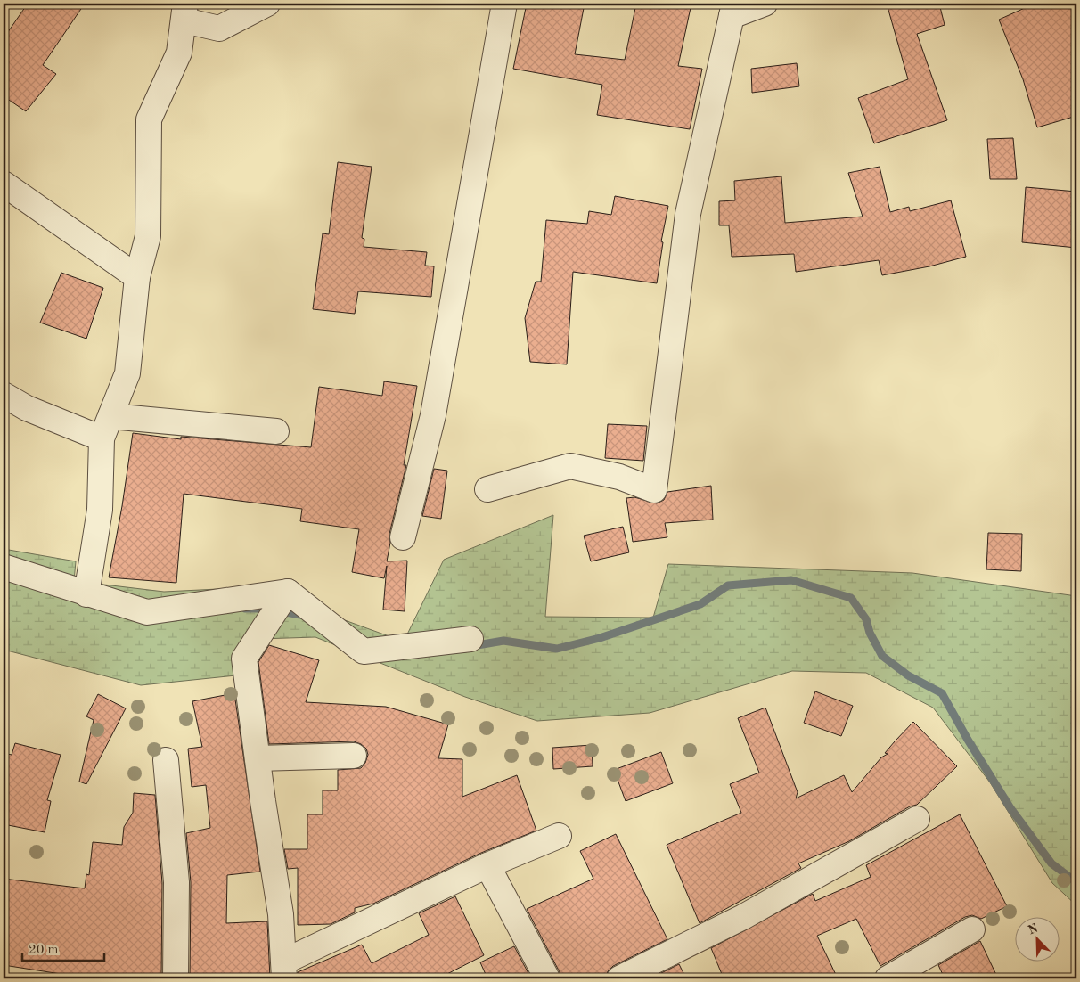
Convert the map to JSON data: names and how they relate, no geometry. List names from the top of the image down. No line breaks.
{"scale_bar":"20 m","north":"top left"}
